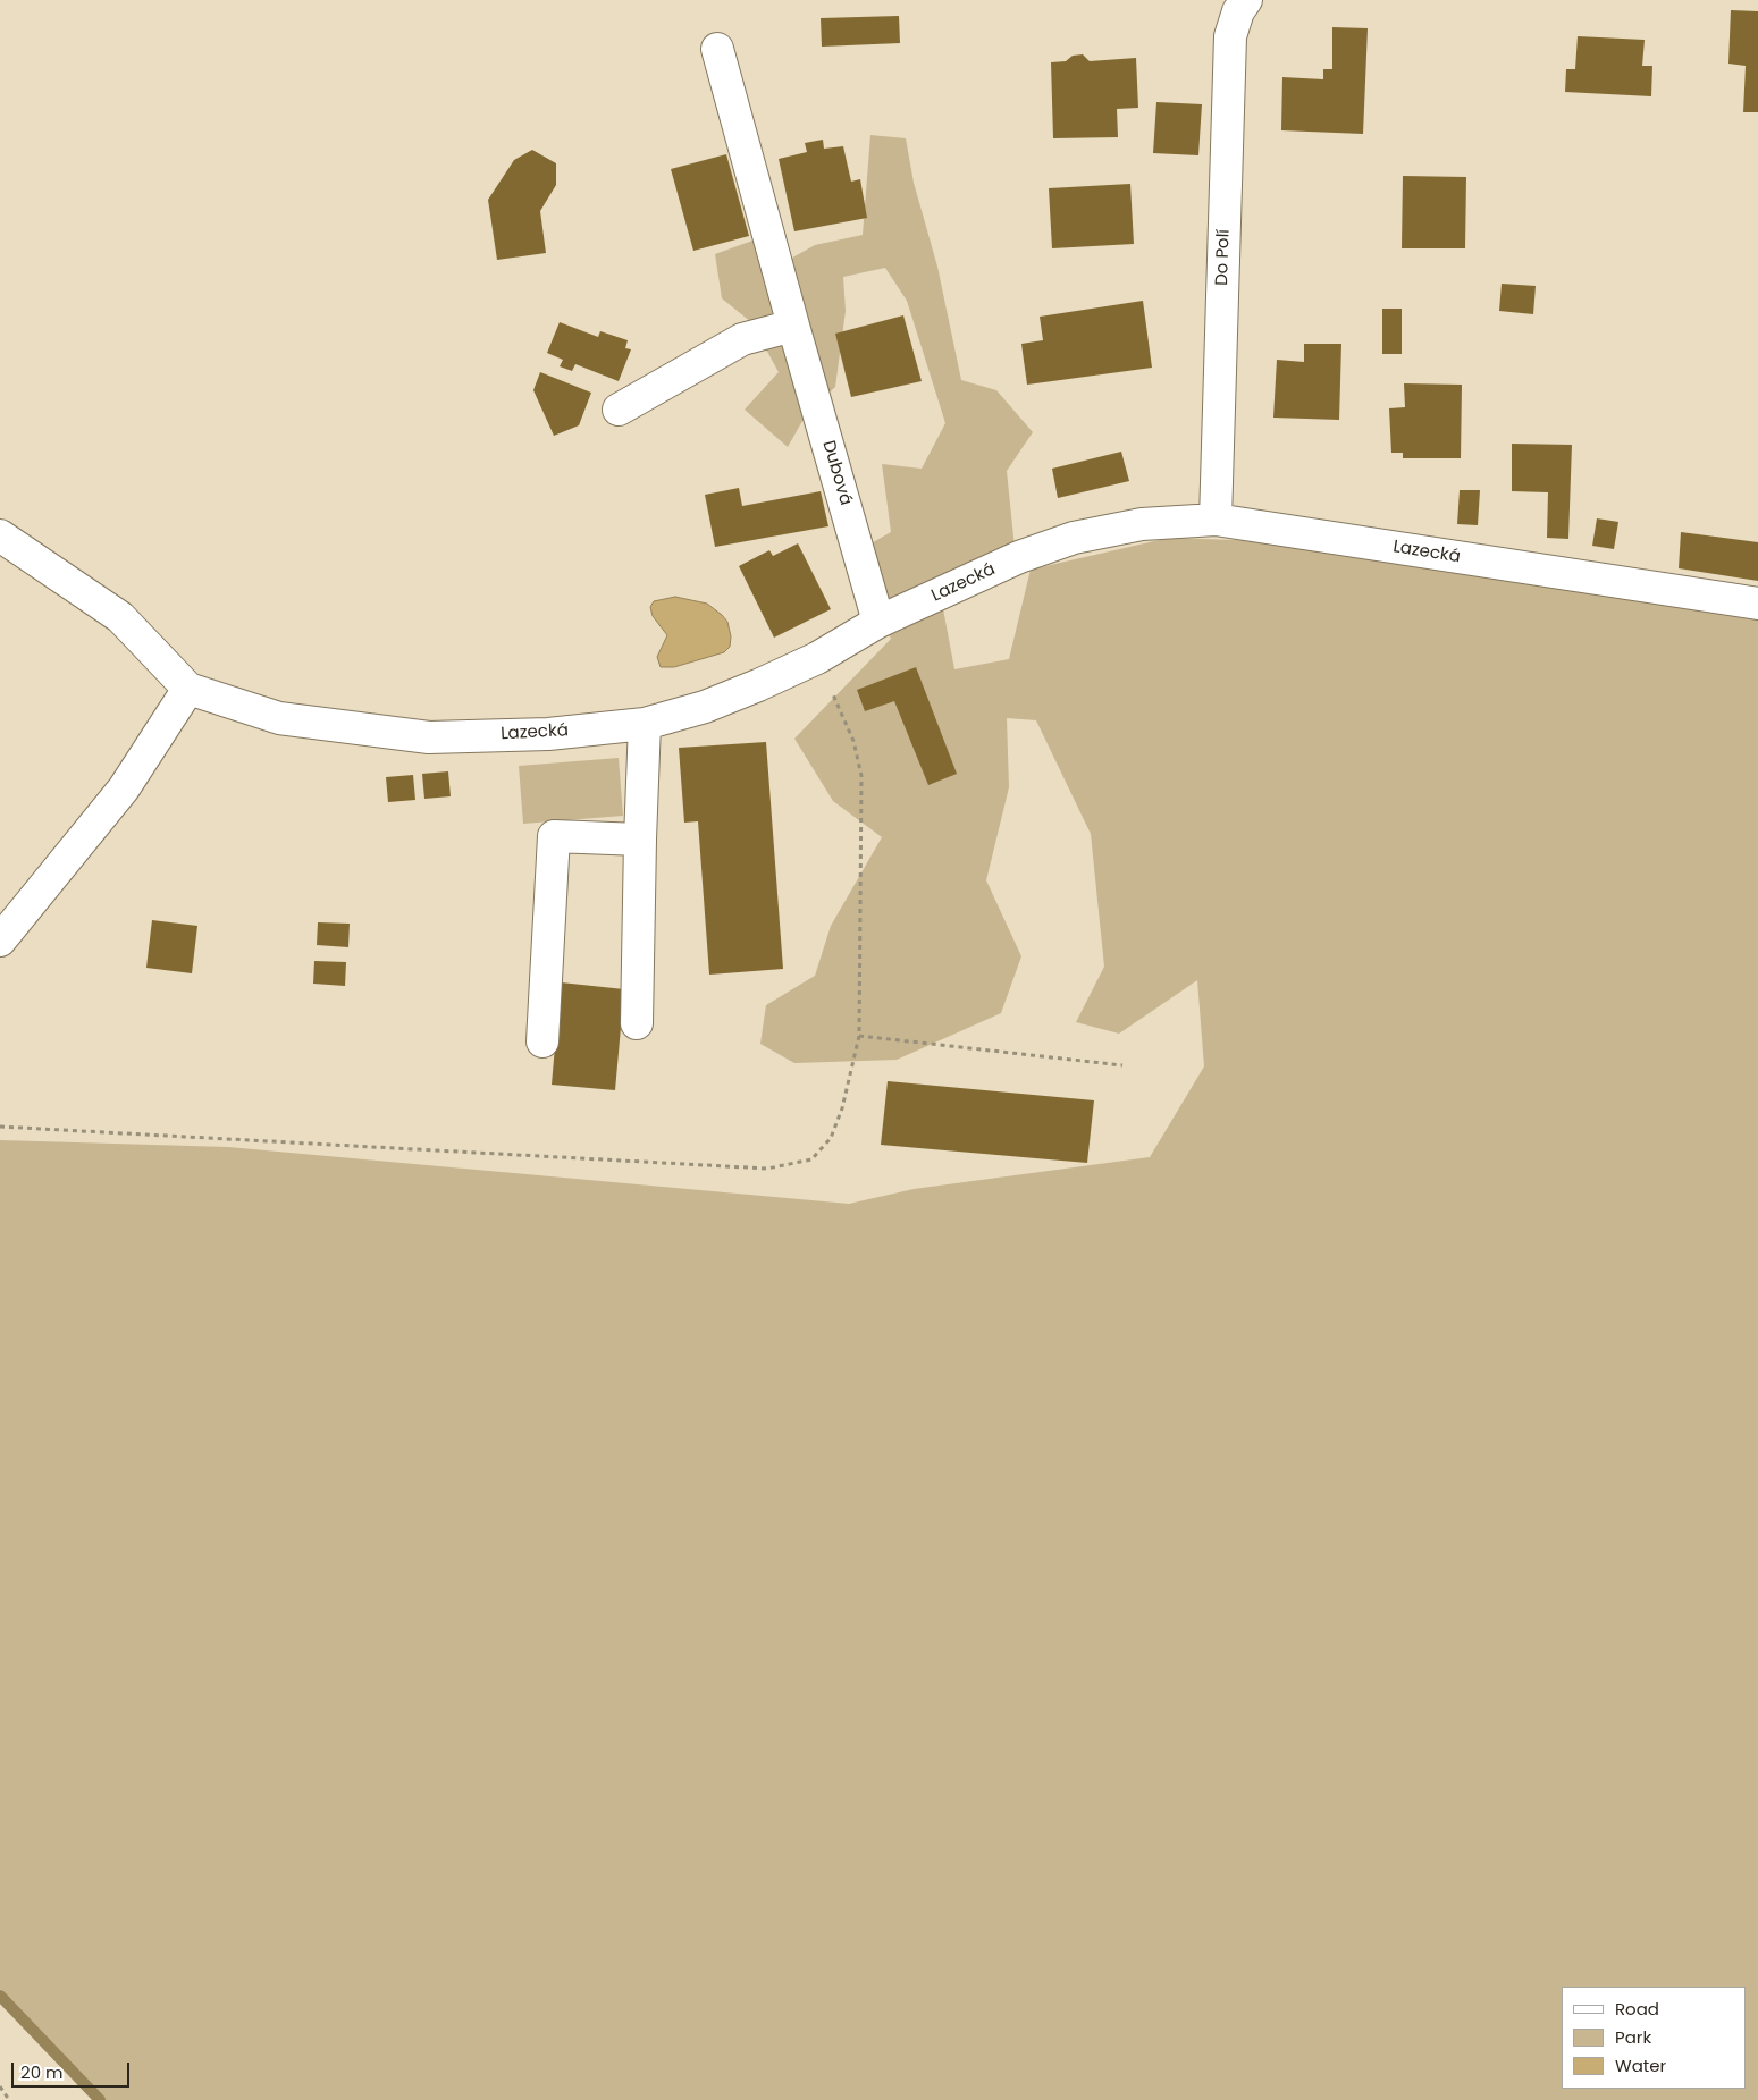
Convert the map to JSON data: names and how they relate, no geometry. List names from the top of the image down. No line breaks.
{"streets":{"street":["Do Polí","Dubová","Lazecká"]},"crossings":[["Do Polí","Lazecká"],["Dubová","Lazecká"]],"legend":["Road","Park","Water"],"scale_bar":"20 m"}
